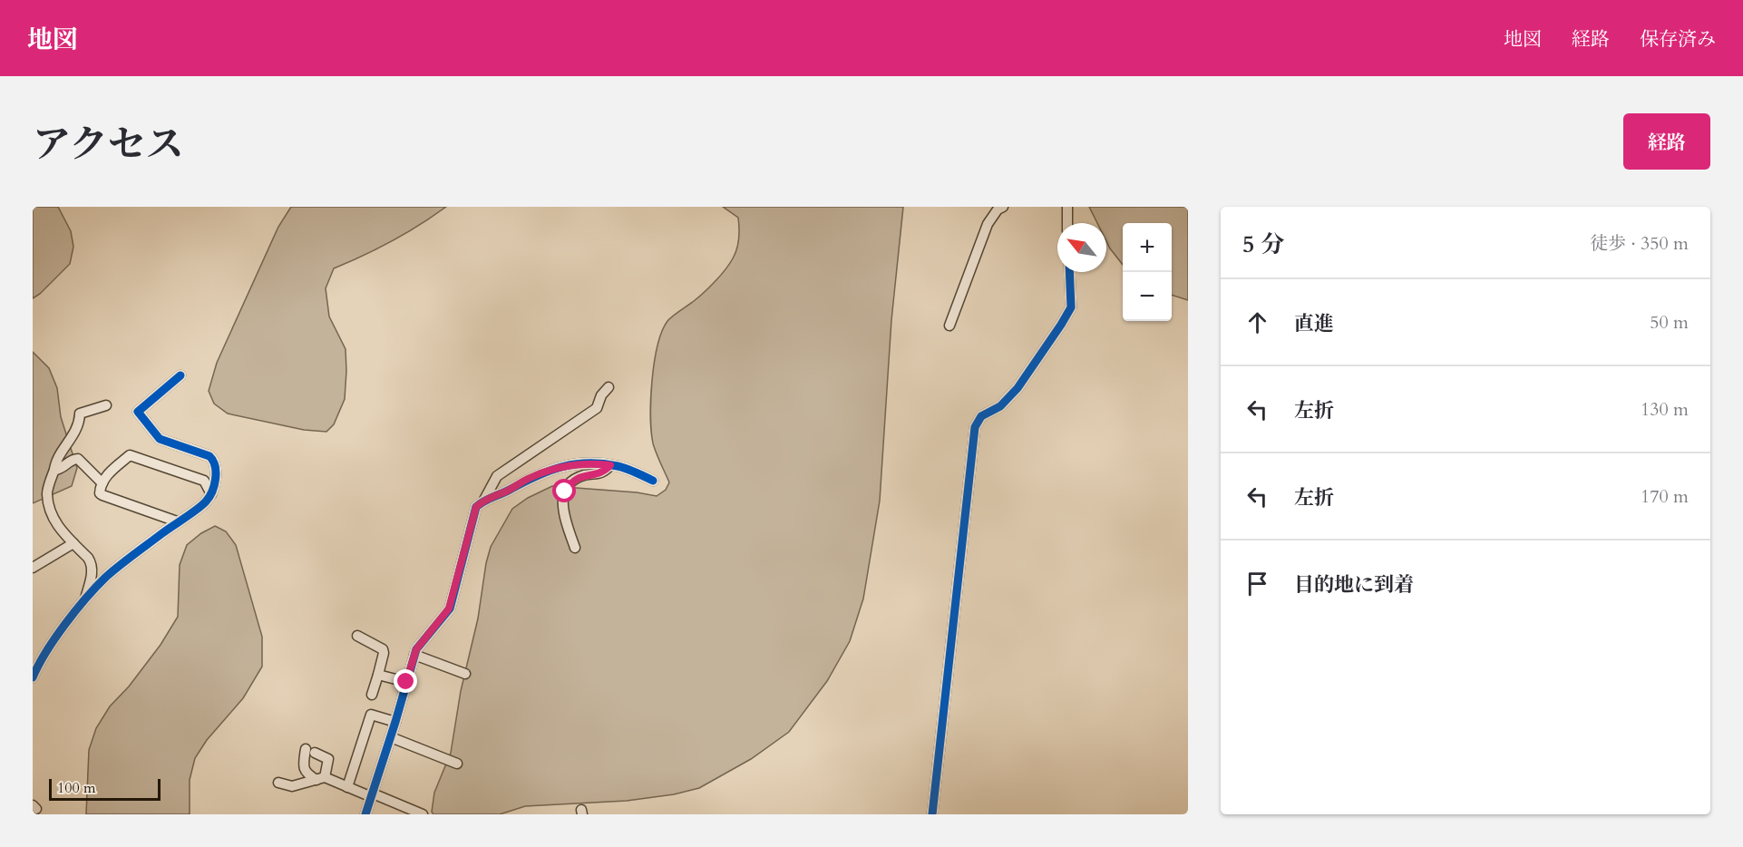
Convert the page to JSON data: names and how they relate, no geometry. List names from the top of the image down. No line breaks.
{"scale_bar":"100 m","north":"top left","page":{"header":"地図","nav":["地図","経路","保存済み"],"title":"アクセス","buttons":"経路","heading":["5 分","徒歩 · 350 m"],"map_buttons":["+","−"],"list":[["直進","50 m"],["左折","130 m"],["左折","170 m"],"目的地に到着"],"scale":"100 m"}}
